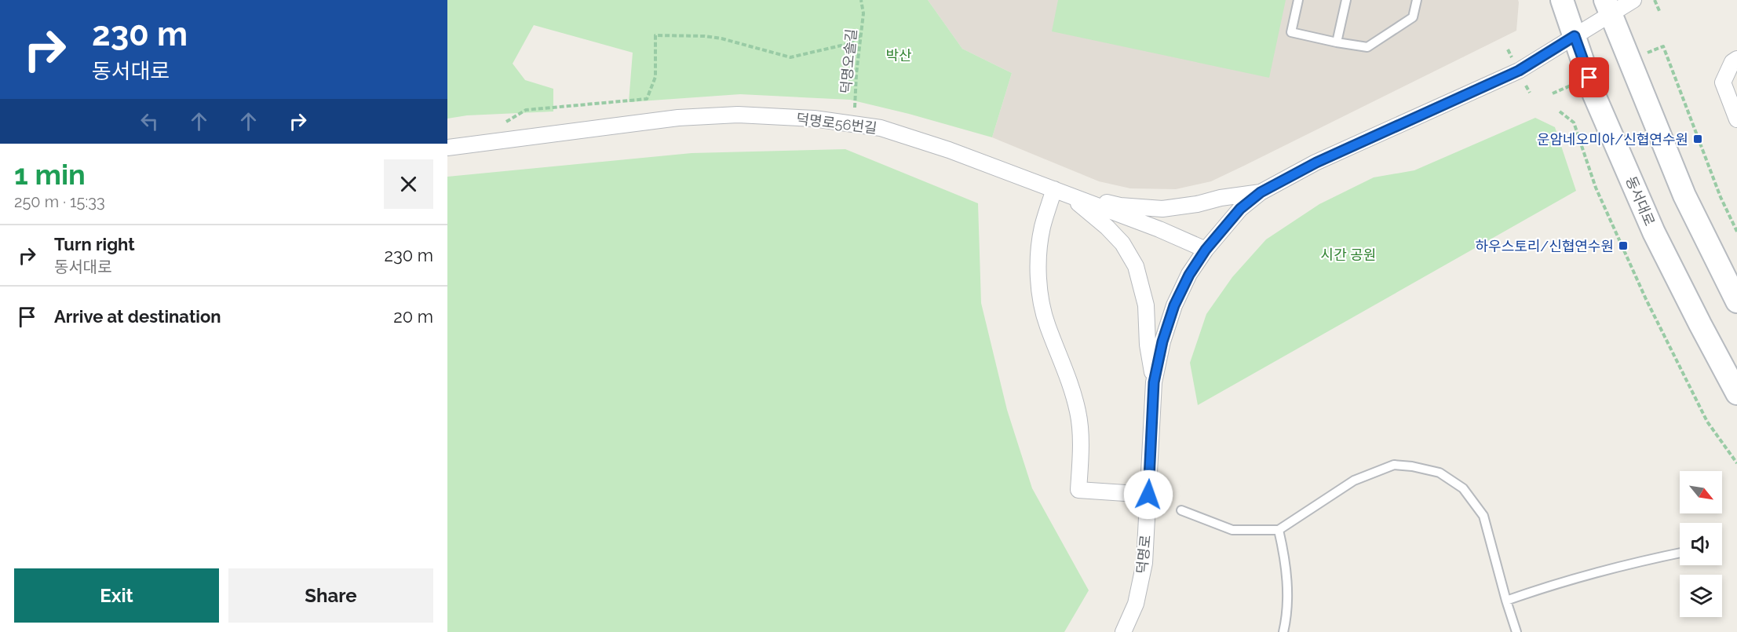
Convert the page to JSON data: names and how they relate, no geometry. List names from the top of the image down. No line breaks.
{"streets":{"street":["덕명로56번길","동서대로","덕명로"],"path":["덕명오솔길"]},"crossings":[["덕명오솔길","덕명로56번길"],["덕명로56번길","덕명로"],["동서대로","덕명로"]],"parks":["박산","시간 공원"],"places":{"transit":["운암네오미아/신협연수원","하우스토리/신협연수원"]},"north":"bottom right","page":{"turn":["230 m","동서대로"],"heading":["1 min","250 m · 15:33"],"list":[{"name":"Turn right","note":"동서대로","value":"230 m"},{"name":"Arrive at destination","value":"20 m"}],"buttons":["Exit","Share"]}}
